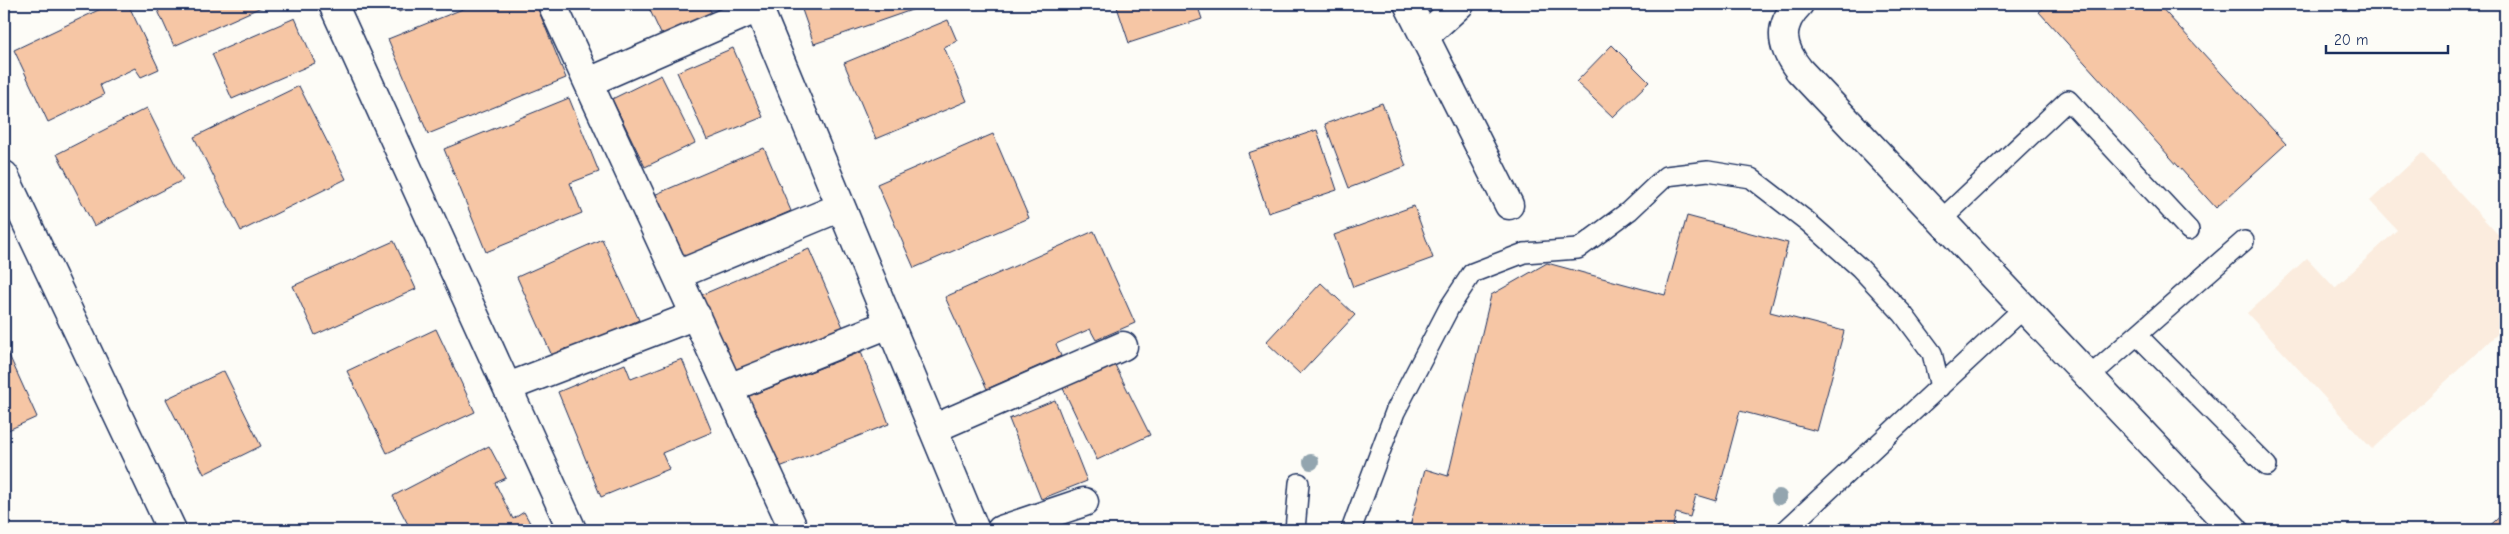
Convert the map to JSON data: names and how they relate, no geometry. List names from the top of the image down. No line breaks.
{"scale_bar":"20 m"}
